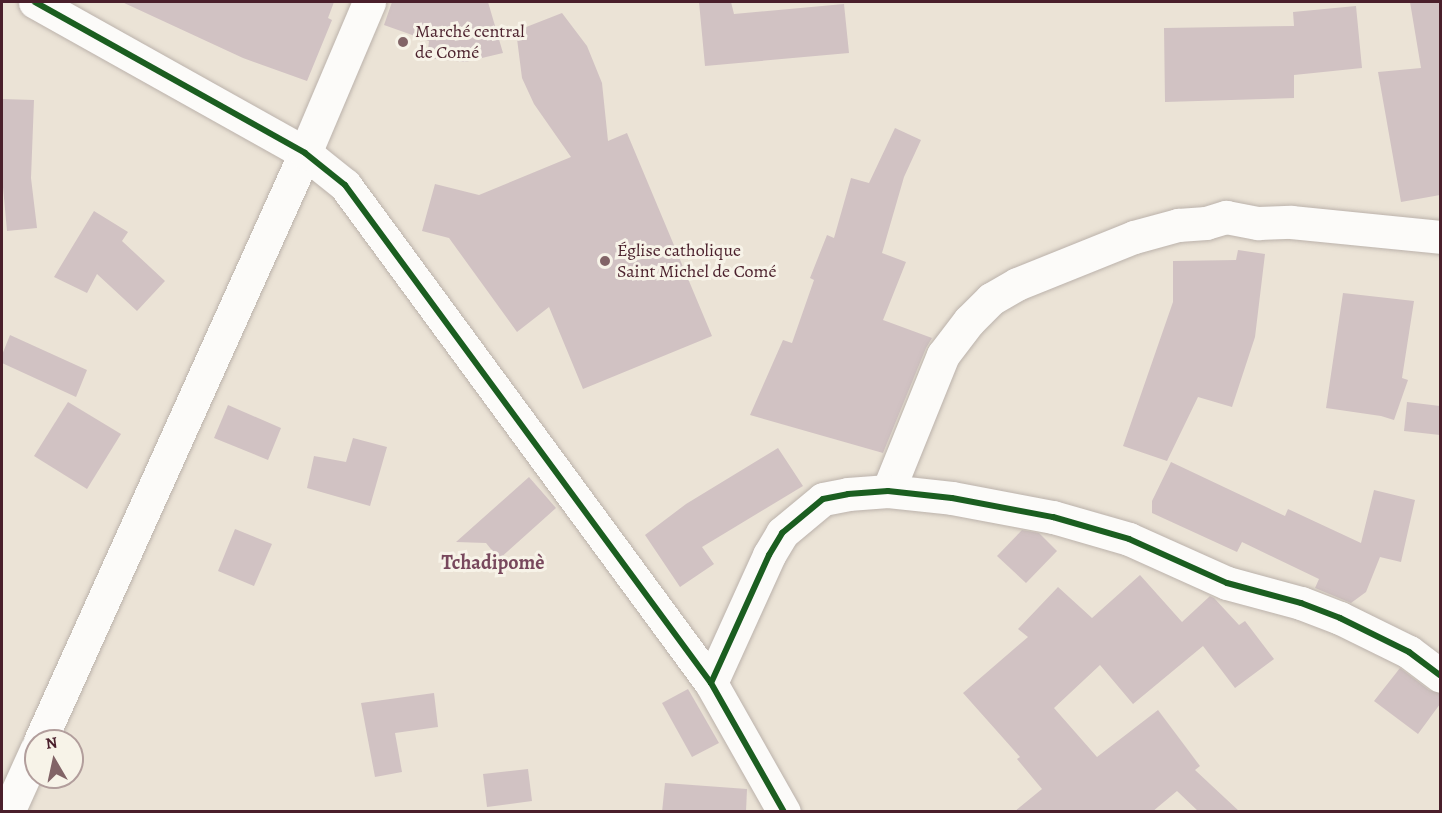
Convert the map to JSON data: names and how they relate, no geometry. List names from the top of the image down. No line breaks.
{"districts":["Tchadipomè"],"places":["Marché central de Comé","Église catholique Saint Michel de Comé"],"north":"top"}
